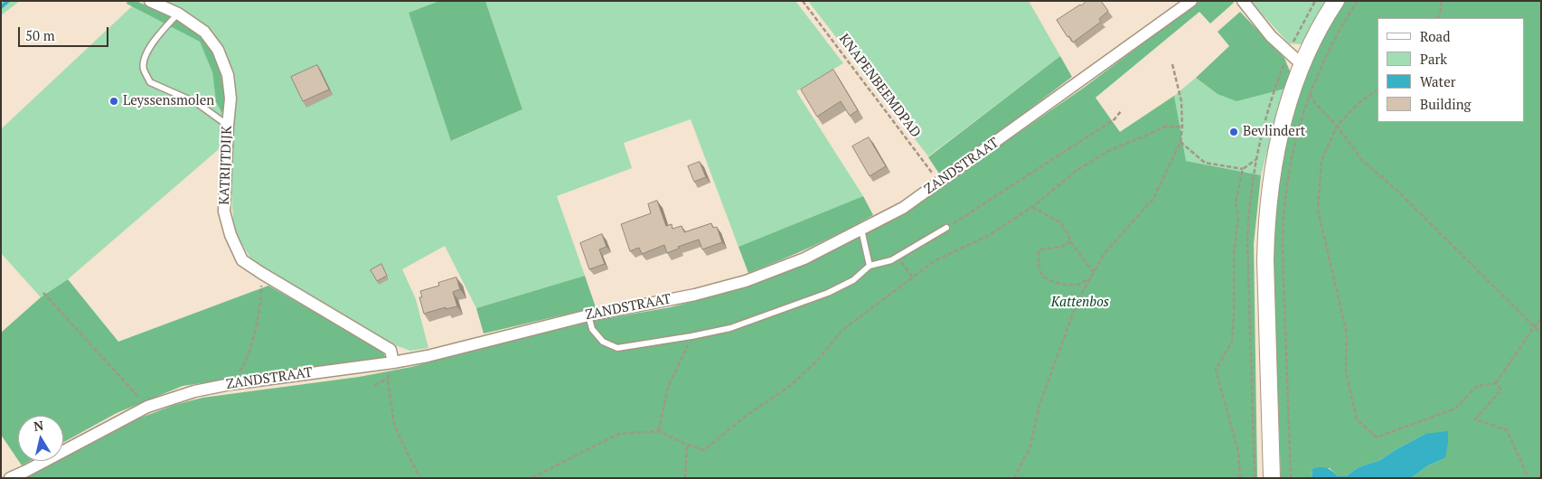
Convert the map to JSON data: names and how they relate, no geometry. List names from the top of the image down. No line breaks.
{"streets":{"street":["KATRIJTDIJK","ZANDSTRAAT"],"path":["KNAPENBEEMDPAD"]},"crossings":[["KNAPENBEEMDPAD","ZANDSTRAAT"],["KATRIJTDIJK","ZANDSTRAAT"]],"parks":["Kattenbos"],"places":["Leyssensmolen","Bevlindert"],"legend":["Road","Park","Water","Building"],"scale_bar":"50 m","north":"top"}
